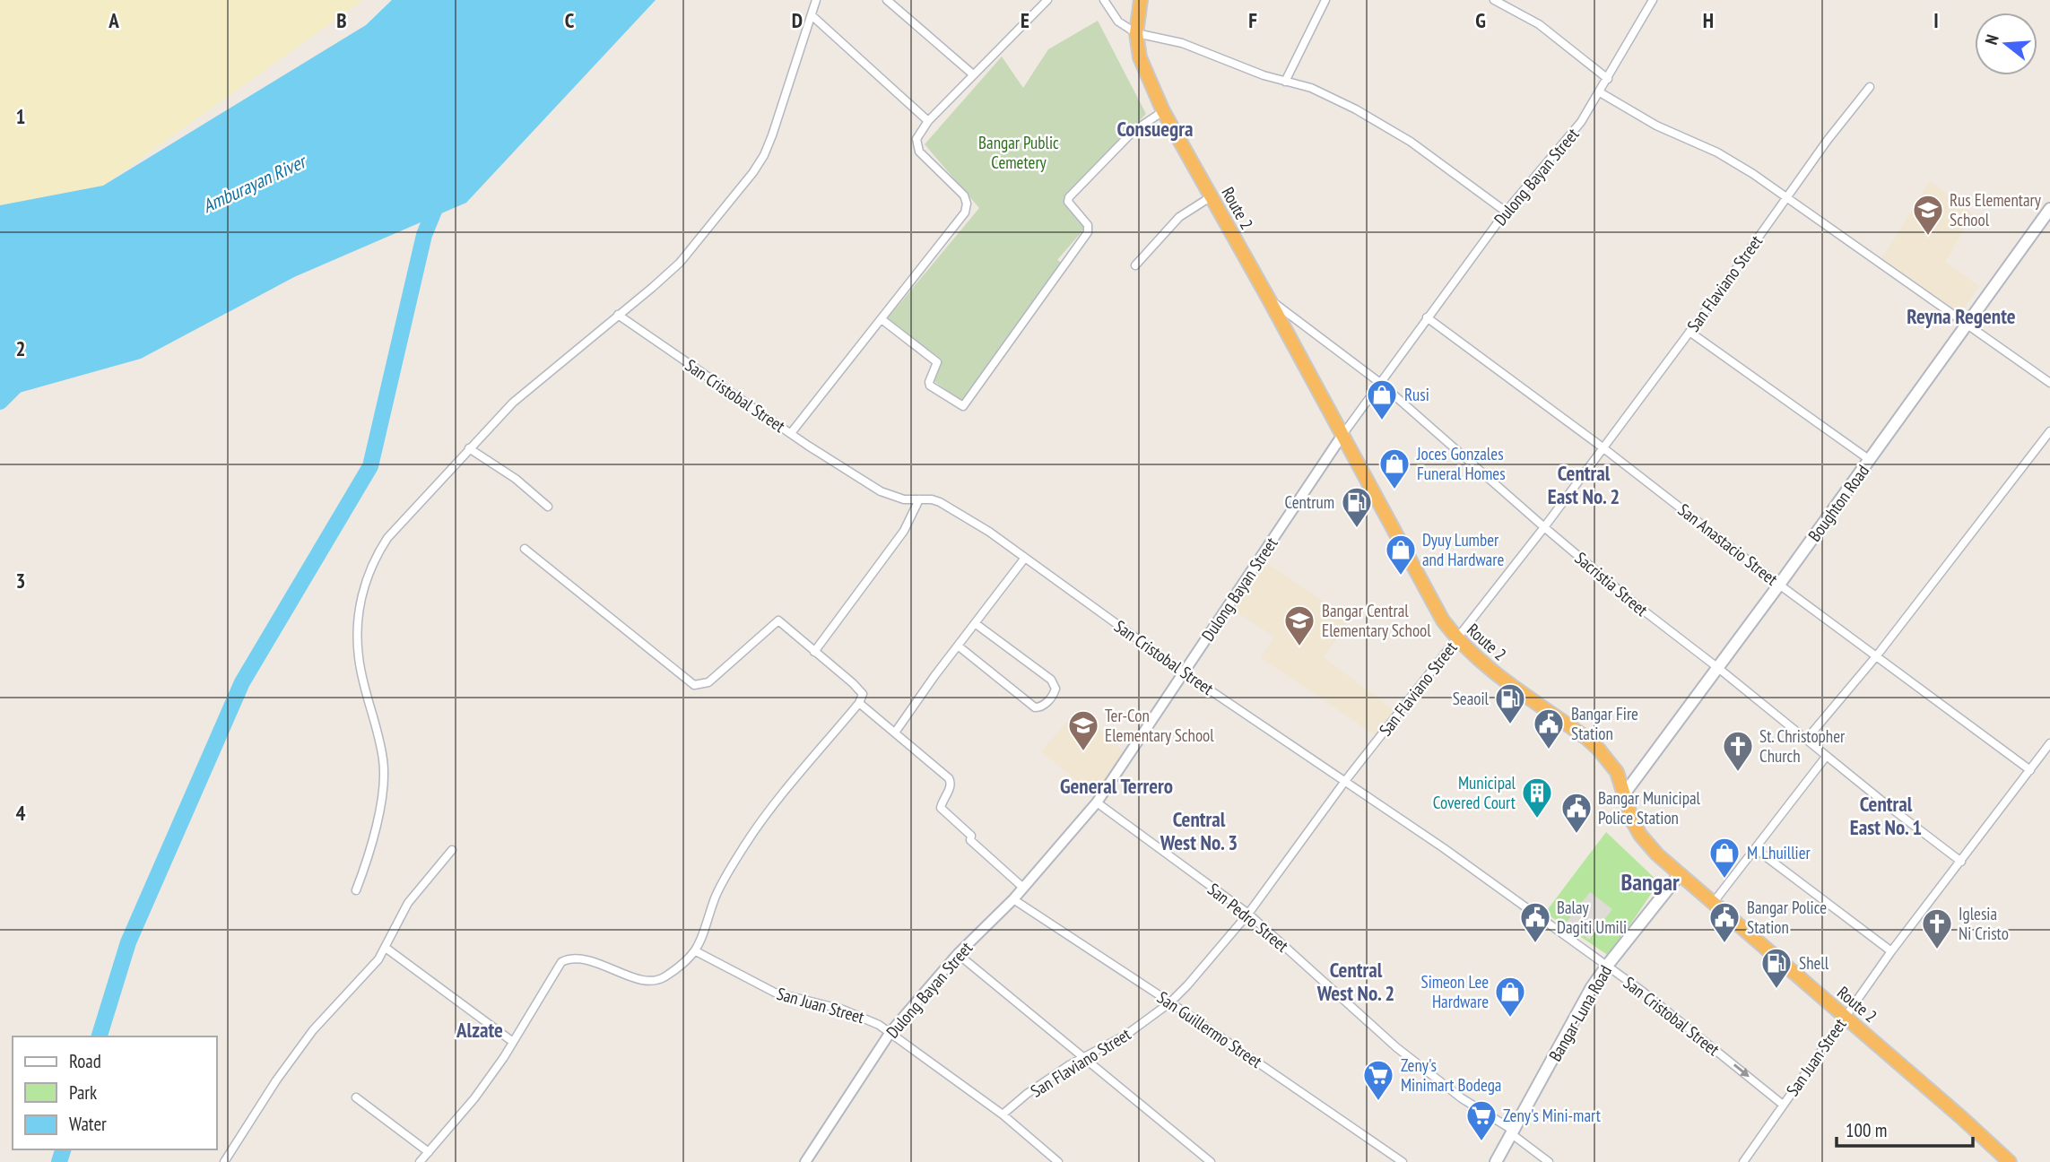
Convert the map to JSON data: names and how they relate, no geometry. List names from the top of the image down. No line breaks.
{"streets":{"highway":["Route 2"],"main road":["Boughton Road","Bangar-Luna Road"],"street":["Dulong Bayan Street","San Flaviano Street","San Cristobal Street","San Anastacio Street","Sacristia Street","San Pedro Street","San Juan Street","San Guillermo Street"]},"crossings":[["Dulong Bayan Street","Route 2"],["Dulong Bayan Street","San Cristobal Street"],["Dulong Bayan Street","San Anastacio Street"],["Dulong Bayan Street","Sacristia Street"],["Dulong Bayan Street","San Pedro Street"],["Dulong Bayan Street","San Juan Street"],["Dulong Bayan Street","San Guillermo Street"],["Route 2","San Flaviano Street"],["Route 2","Boughton Road"],["Route 2","Sacristia Street"],["Route 2","San Juan Street"],["Route 2","Bangar-Luna Road"],["San Flaviano Street","San Cristobal Street"],["San Flaviano Street","San Anastacio Street"],["San Flaviano Street","Sacristia Street"],["San Flaviano Street","San Pedro Street"],["San Flaviano Street","San Juan Street"],["San Flaviano Street","San Guillermo Street"],["San Cristobal Street","San Juan Street"],["San Cristobal Street","Bangar-Luna Road"],["Boughton Road","San Anastacio Street"],["Boughton Road","Sacristia Street"],["San Anastacio Street","San Juan Street"],["Sacristia Street","San Juan Street"],["San Pedro Street","Bangar-Luna Road"]],"districts":["Consuegra","Reyna Regente","Central East No. 2","General Terrero","Central East No. 1","Central West No. 3","Bangar","Central West No. 2","Alzate"],"water":["Amburayan River"],"parks":["Bangar Public Cemetery"],"places":{"school or university":["Rus Elementary School","Bangar Central Elementary School","Ter-Con Elementary School"],"shop":["Rusi","Joces Gonzales Funeral Homes","Dyuy Lumber and Hardware","M Lhuillier","Simeon Lee Hardware"],"fuel station":["Centrum","Seaoil","Shell"],"public building":["Bangar Fire Station","Bangar Municipal Police Station","Balay Dagiti Umili","Bangar Police Station"],"church":["St. Christopher Church","Iglesia Ni Cristo"],"building":["Municipal Covered Court"],"supermarket":["Zeny's Minimart Bodega","Zeny's Mini-mart"]},"legend":["Road","Park","Water"],"scale_bar":"100 m","north":"left","grid":{"columns":["A","B","C","D","E","F","G","H","I"],"rows":["1","2","3","4"]}}
